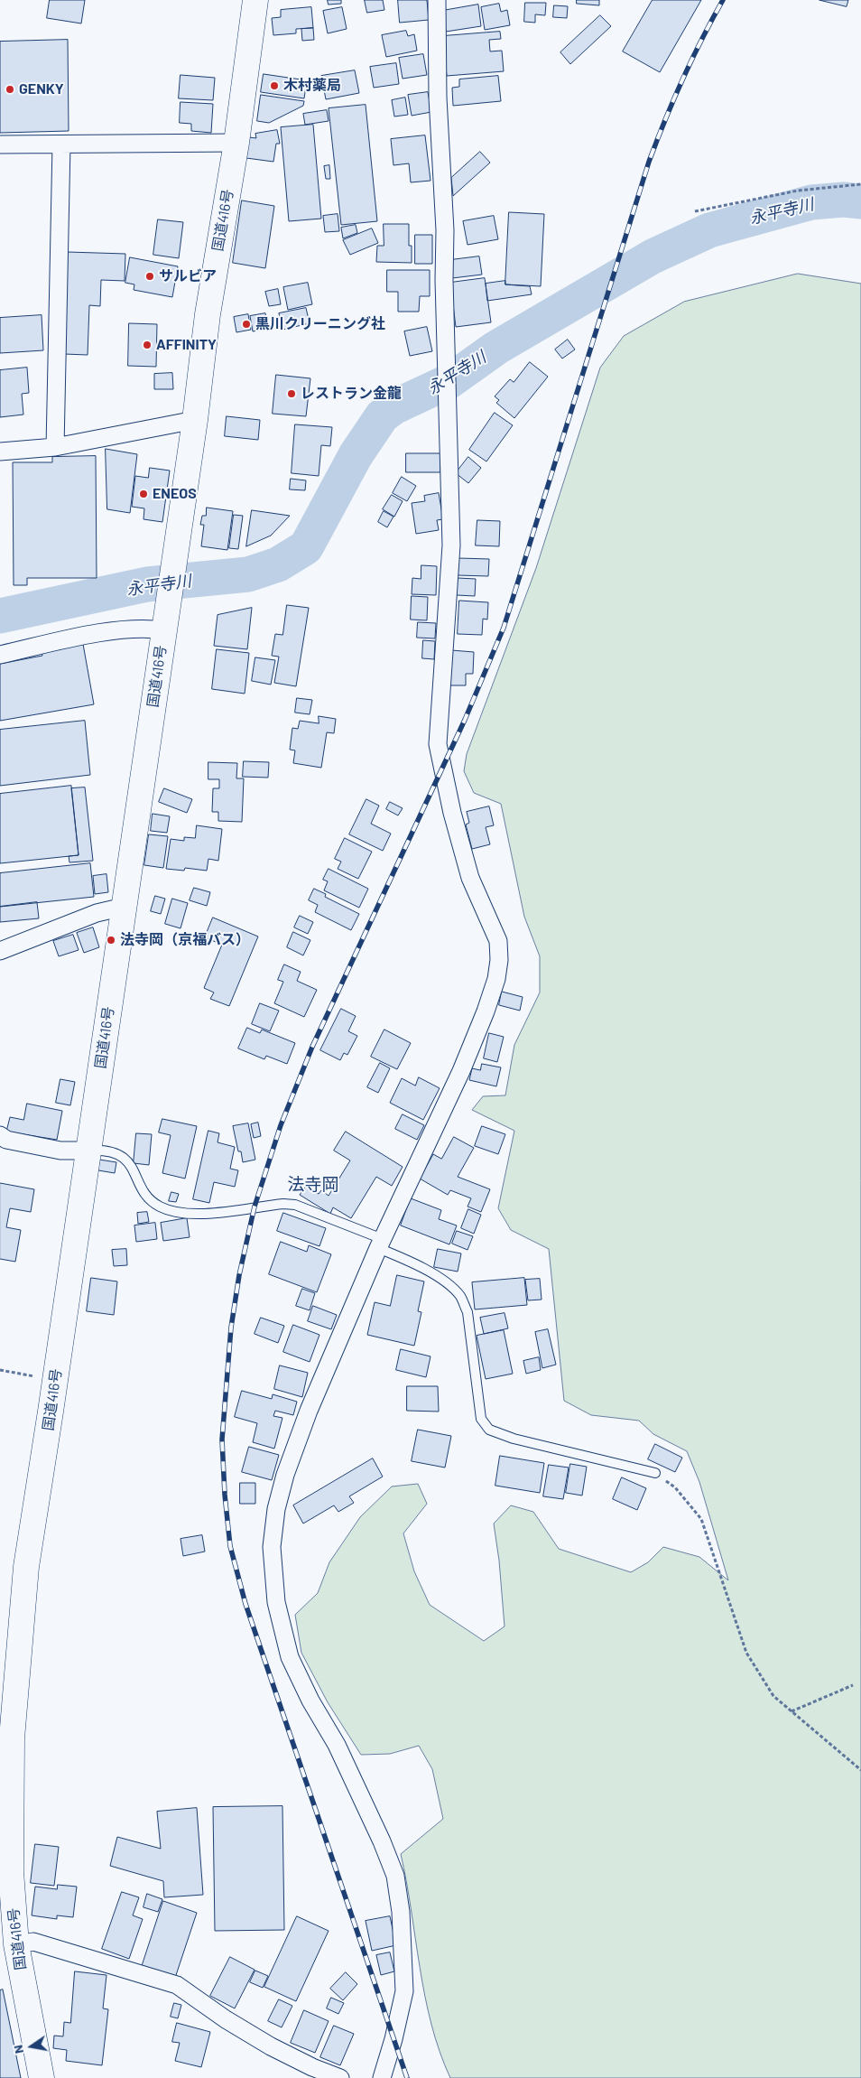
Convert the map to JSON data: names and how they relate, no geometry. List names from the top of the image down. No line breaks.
{"streets":{"highway":["国道416号"]},"districts":["法寺岡"],"water":["永平寺川"],"places":["木村薬局","GENKY","サルビア","黒川クリーニング社","AFFINITY","レストラン金龍","ENEOS","法寺岡（京福バス）"],"north":"left"}
